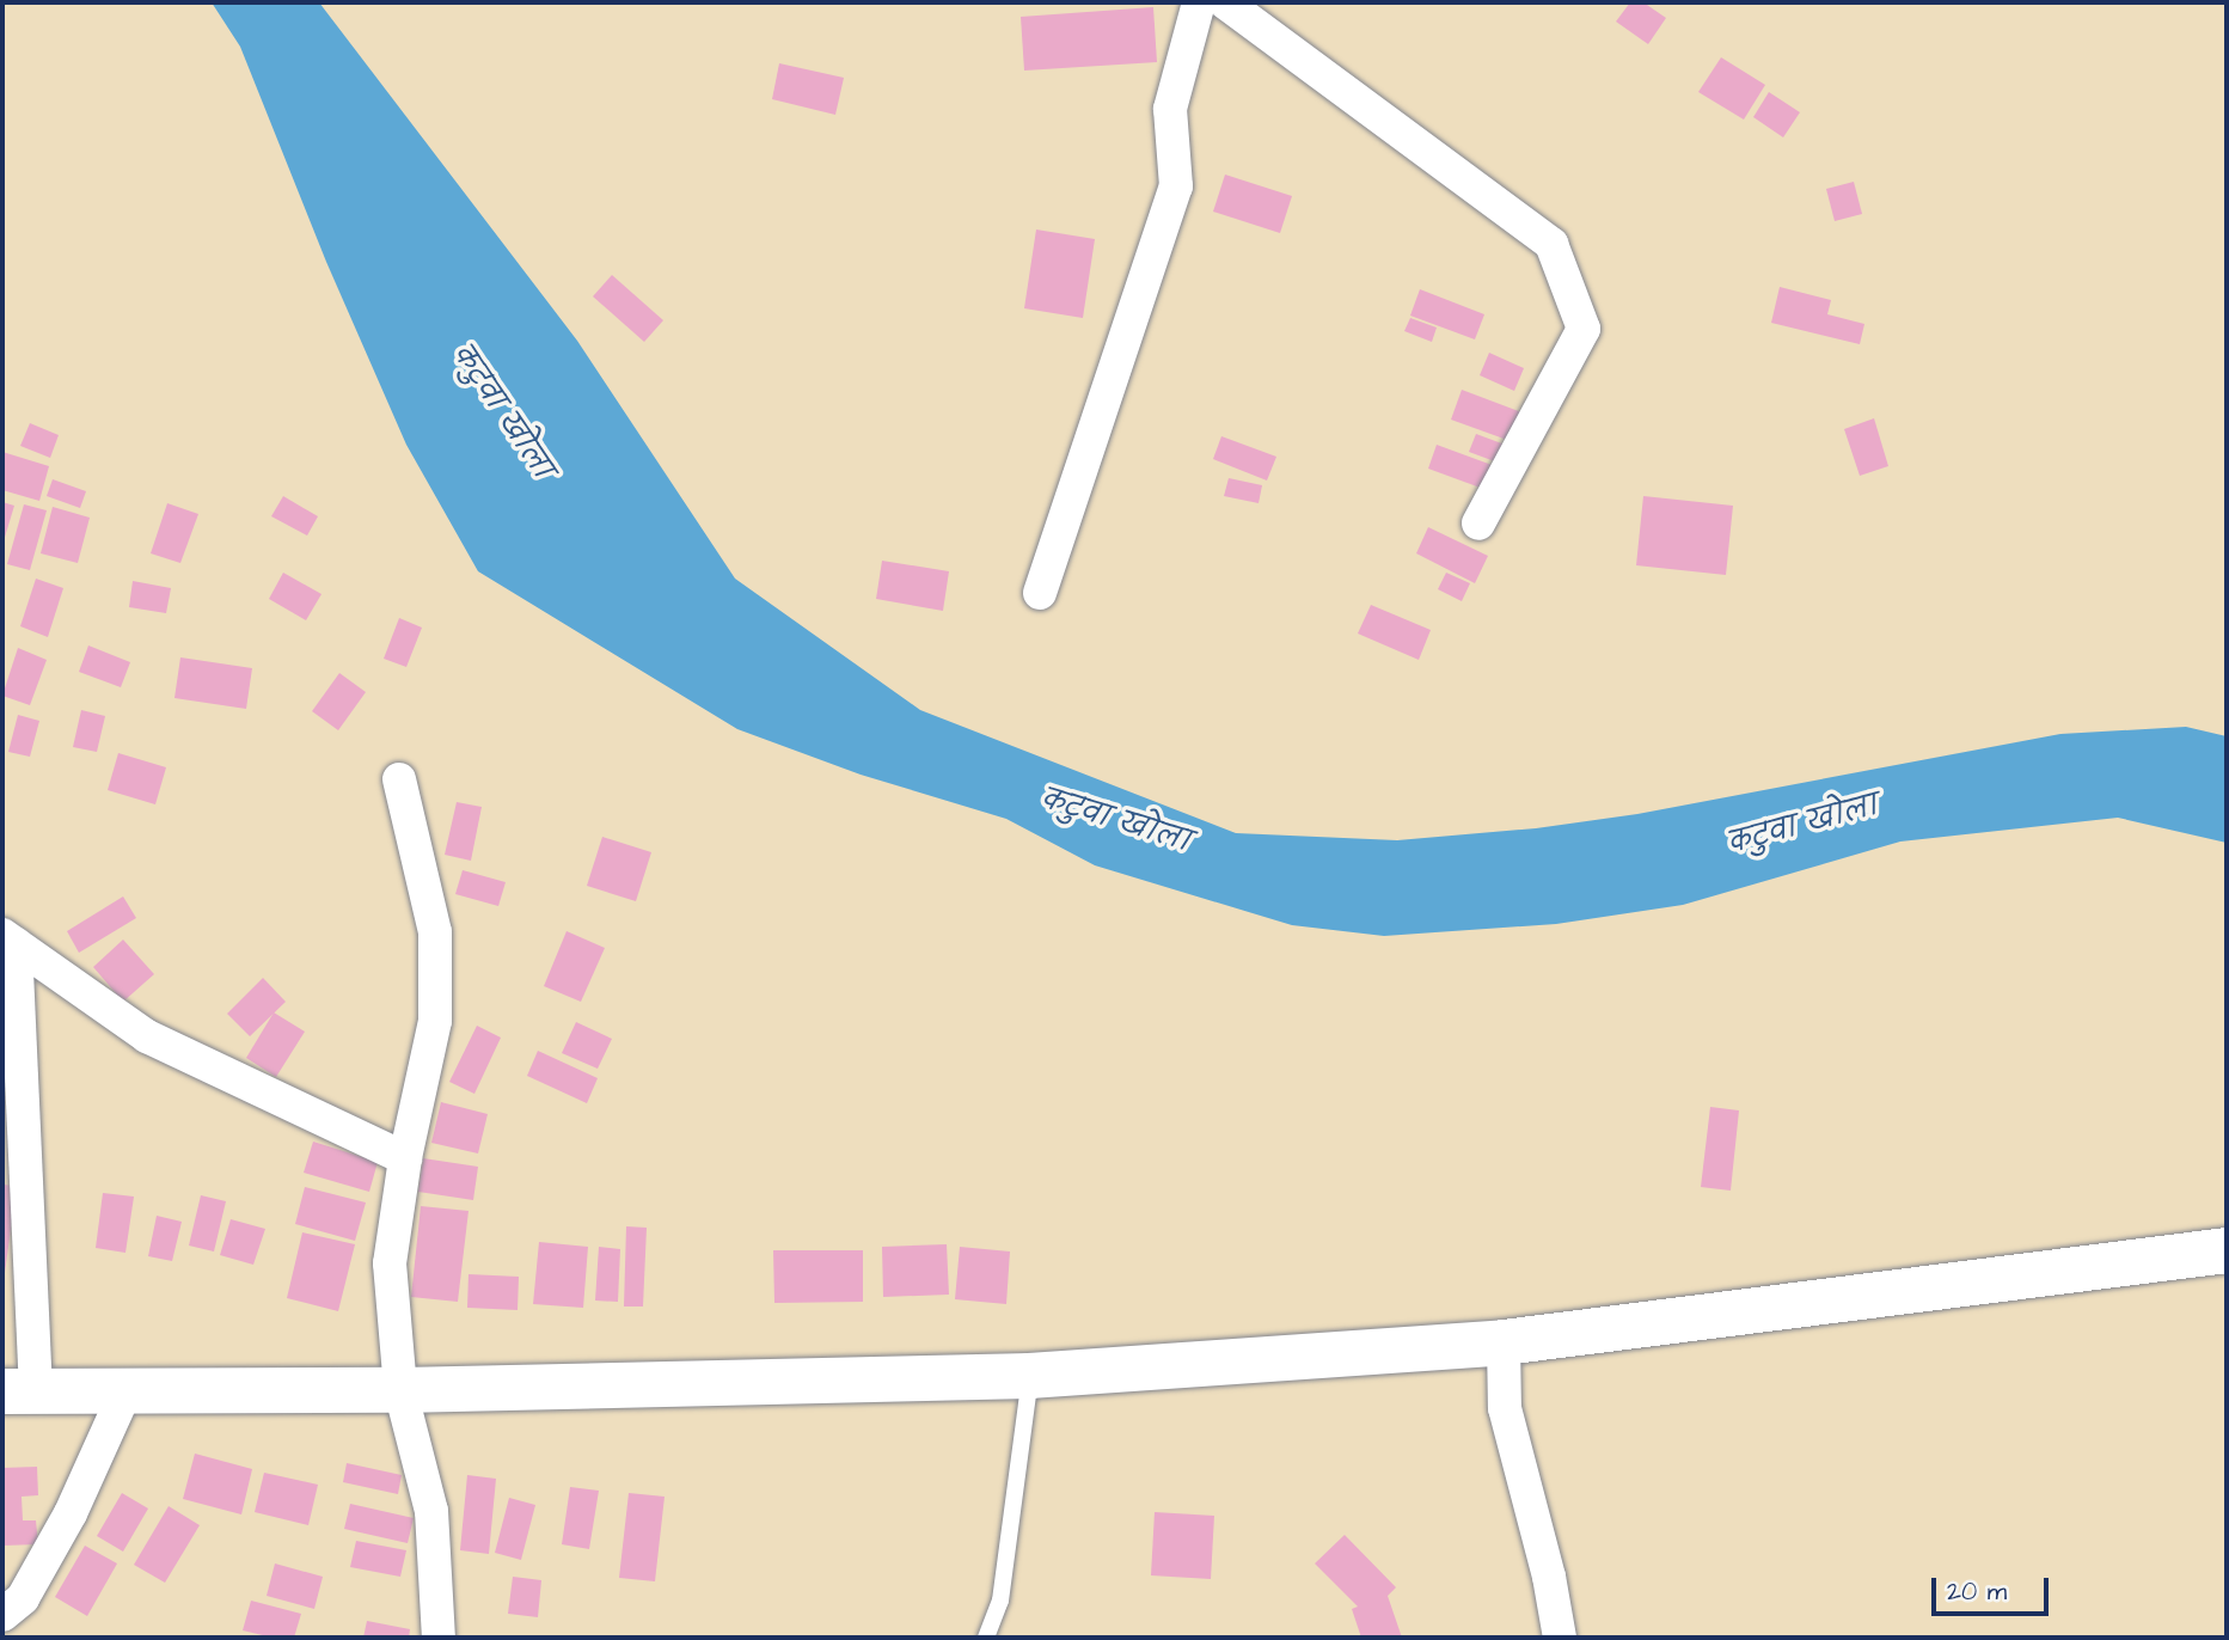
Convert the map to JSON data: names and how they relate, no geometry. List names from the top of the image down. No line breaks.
{"water":["कटुवा खोला"],"scale_bar":"20 m"}
